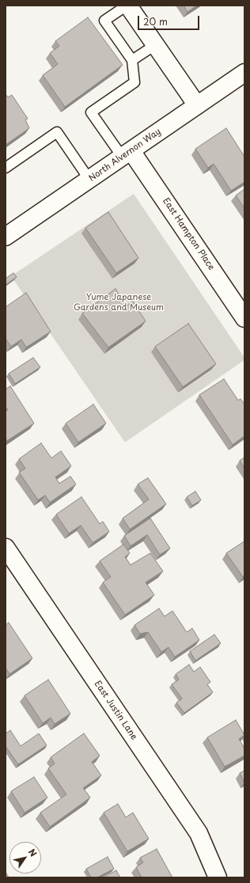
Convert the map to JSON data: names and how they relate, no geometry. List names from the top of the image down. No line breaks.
{"streets":{"street":["North Alvernon Way","East Hampton Place","East Justin Lane"]},"crossings":[["North Alvernon Way","East Hampton Place"]],"parks":["Yume Japanese Gardens and Museum"],"scale_bar":"20 m","north":"top right"}
